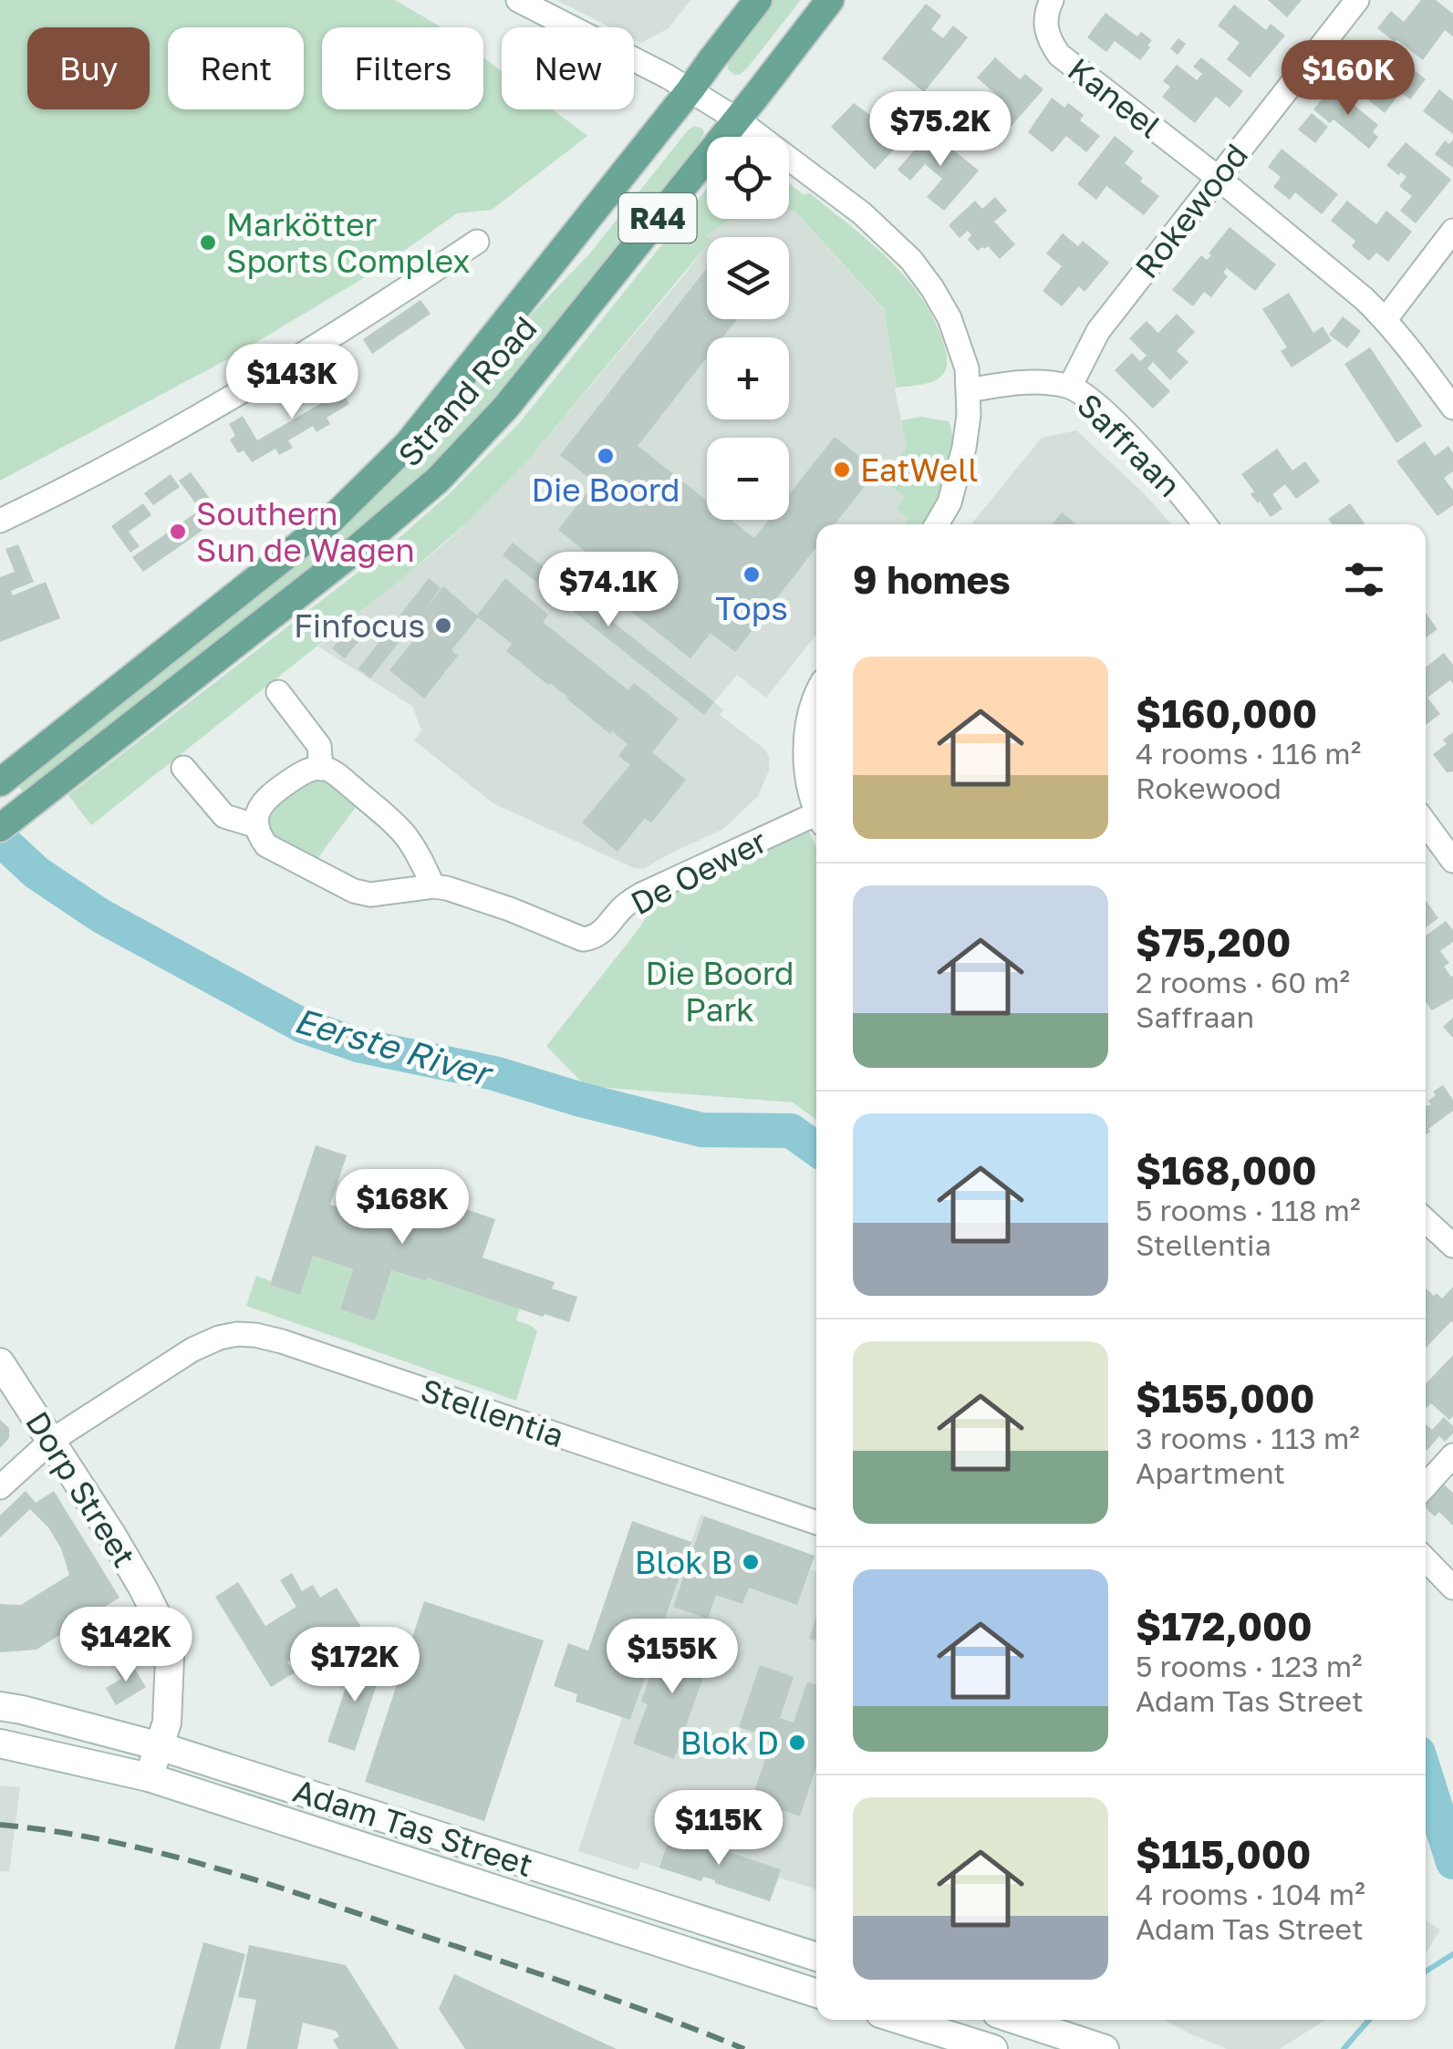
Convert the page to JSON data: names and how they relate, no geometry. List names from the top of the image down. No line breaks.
{"streets":{"main road":["R44","Strand Road","Dorp Street","Adam Tas Street"],"street":["Kaneel","Rokewood","Saffraan","De Oewer","Stellentia"]},"crossings":[["Kaneel","Rokewood"],["Rokewood","Saffraan"],["Stellentia","Dorp Street"],["Dorp Street","Adam Tas Street"]],"water":["Eerste River"],"parks":["Die Boord Park"],"places":["Markötter Sports Complex","Die Boord","EatWell","Southern Sun de Wagen","Tops","Finfocus","Blok B","Blok D"],"page":{"chip":["Buy","Rent","Filters","New"],"price":["$160K","$75.2K","$143K","$74.1K","$168K","$142K","$155K","$172K","$115K"],"map_buttons":["+","−"],"heading":"9 homes","list":[{"name":"$160,000","note":"4 rooms · 116 m² · Rokewood"},{"name":"$75,200","note":"2 rooms · 60 m² · Saffraan"},{"name":"$168,000","note":"5 rooms · 118 m² · Stellentia"},{"name":"$155,000","note":"3 rooms · 113 m² · Apartment"},{"name":"$172,000","note":"5 rooms · 123 m² · Adam Tas Street"},{"name":"$115,000","note":"4 rooms · 104 m² · Adam Tas Street"}]}}
